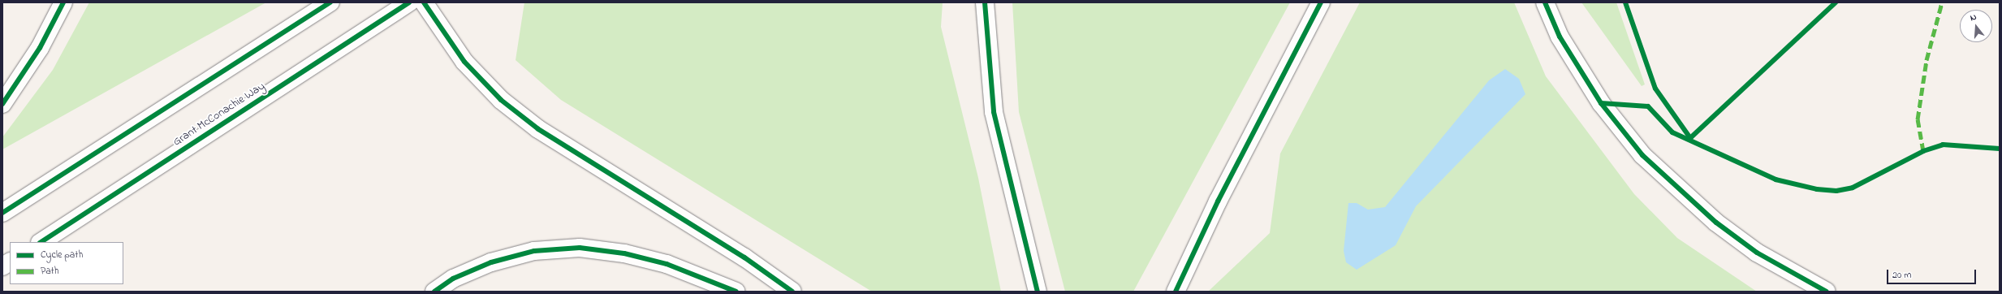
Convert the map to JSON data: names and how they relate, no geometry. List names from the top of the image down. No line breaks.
{"streets":{"main road":["Grant McConachie Way"]},"legend":["Cycle path","Path"],"scale_bar":"20 m","north":"top"}
